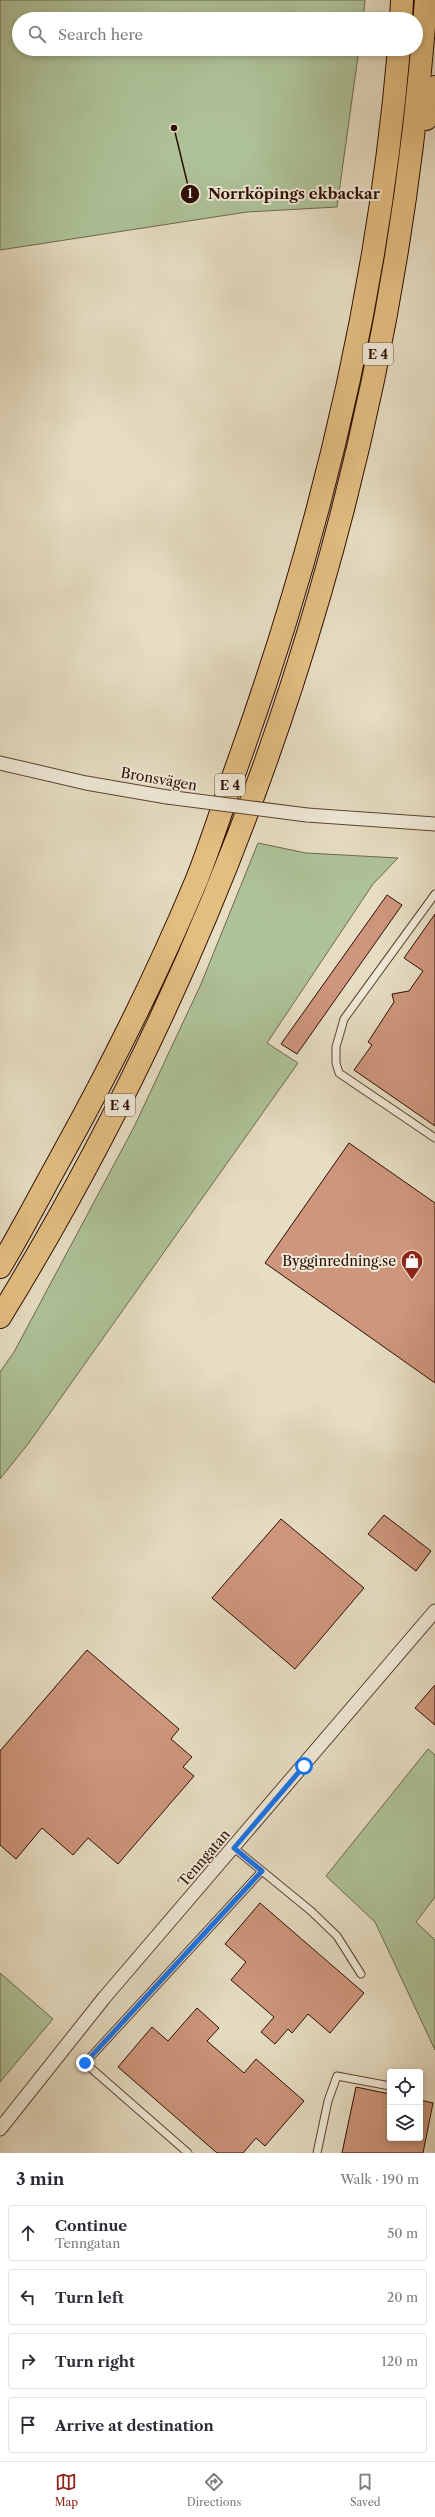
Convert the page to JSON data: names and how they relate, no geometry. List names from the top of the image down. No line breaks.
{"streets":{"highway":["E 4"],"street":["Bronsvägen","Tenngatan"]},"places":{"other":["Norrköpings ekbackar"],"shop":["Bygginredning.se"]},"page":{"search":"Search here","heading":["3 min","Walk · 190 m"],"list":[["Continue","Tenngatan","50 m"],["Turn left","20 m"],["Turn right","120 m"],"Arrive at destination"],"nav":["Map","Directions","Saved"]}}
